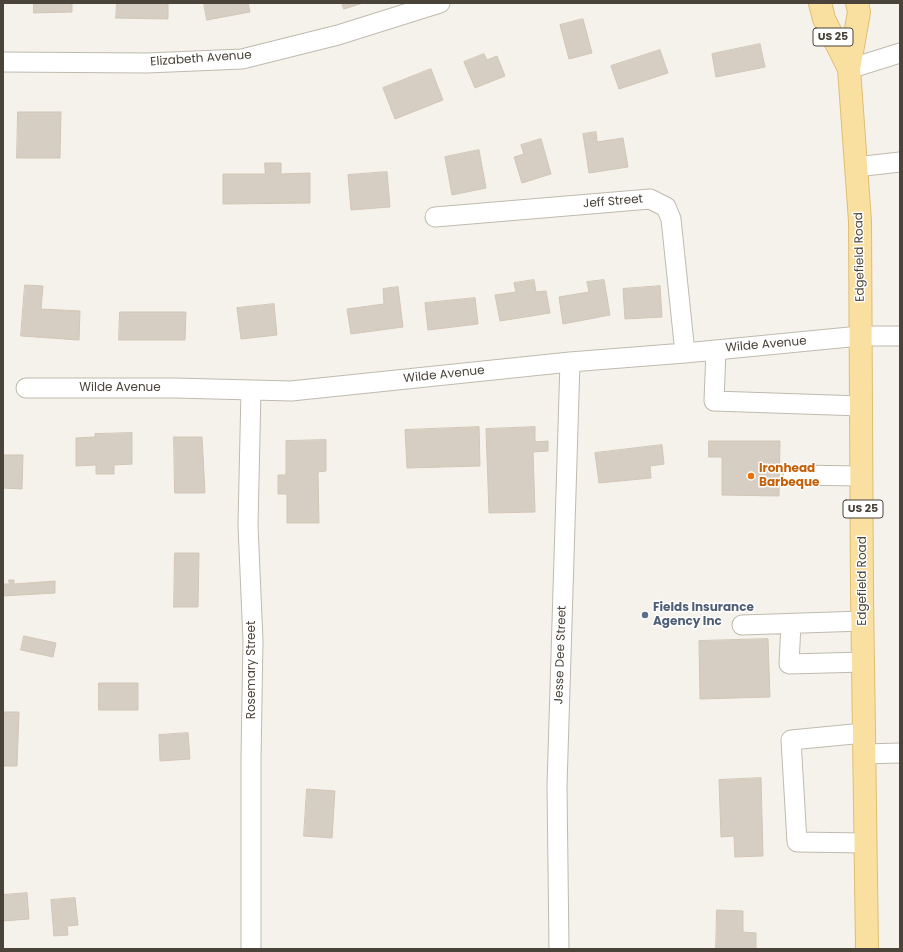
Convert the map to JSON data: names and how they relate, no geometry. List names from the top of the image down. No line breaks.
{"streets":{"main road":["US 25","Edgefield Road"],"street":["Elizabeth Avenue","Jeff Street","Wilde Avenue","Jesse Dee Street","Rosemary Street"]},"crossings":[["Jeff Street","Wilde Avenue"],["Edgefield Road","Wilde Avenue"],["Wilde Avenue","Jesse Dee Street"],["Wilde Avenue","Rosemary Street"]],"places":["Ironhead Barbeque","Fields Insurance Agency Inc"]}
